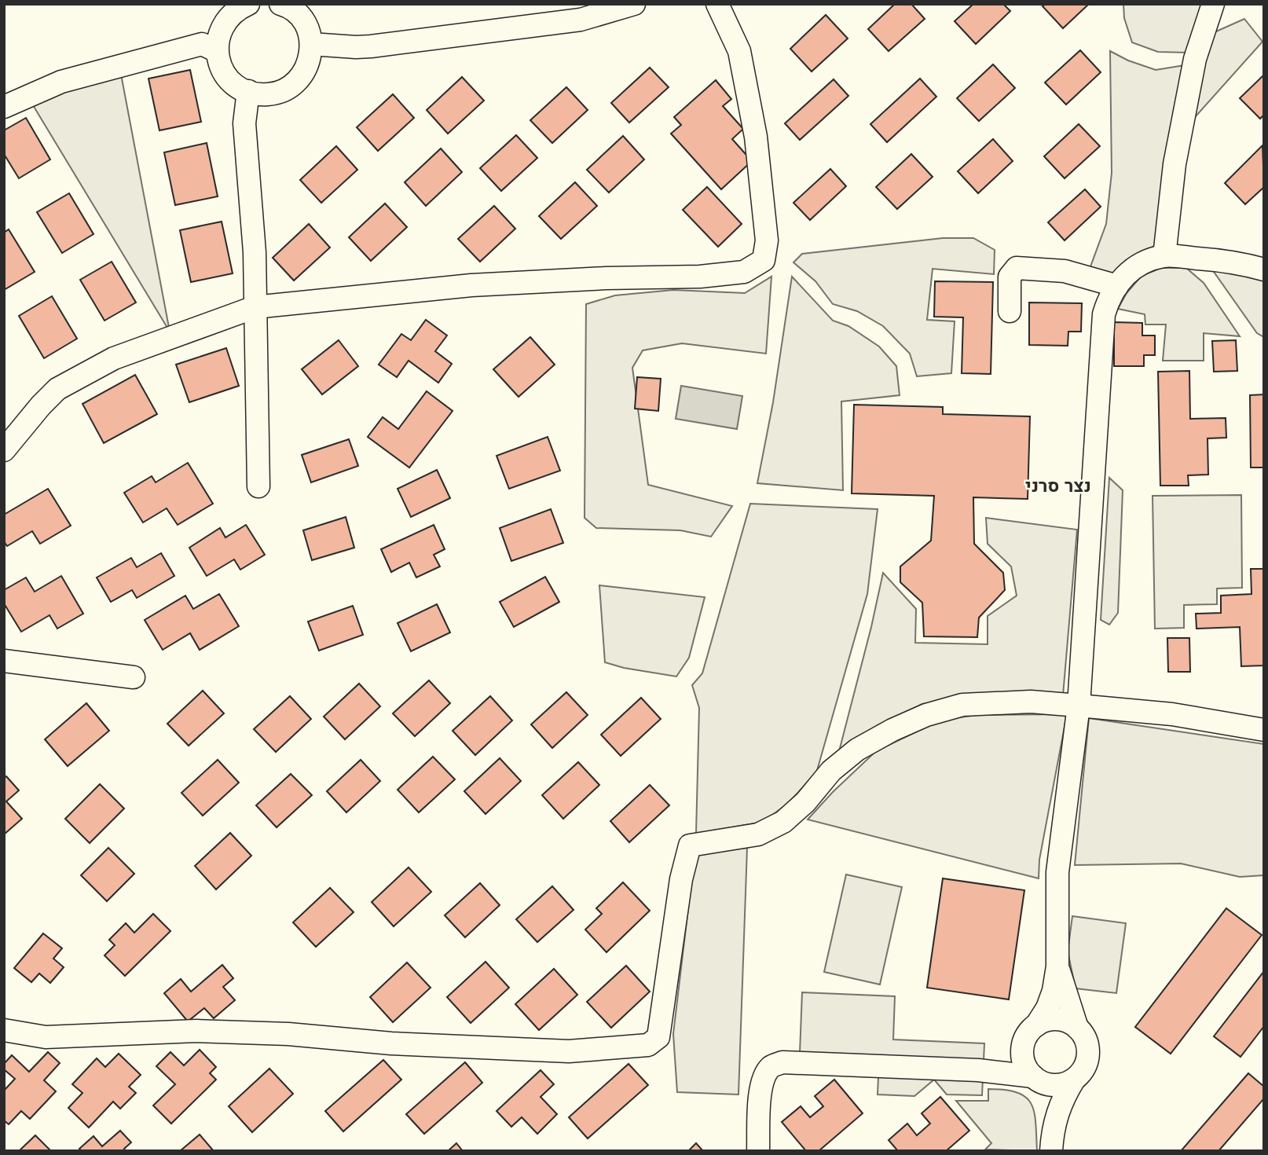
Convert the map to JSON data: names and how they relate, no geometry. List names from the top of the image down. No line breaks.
{"districts":["נצר סרני"]}
